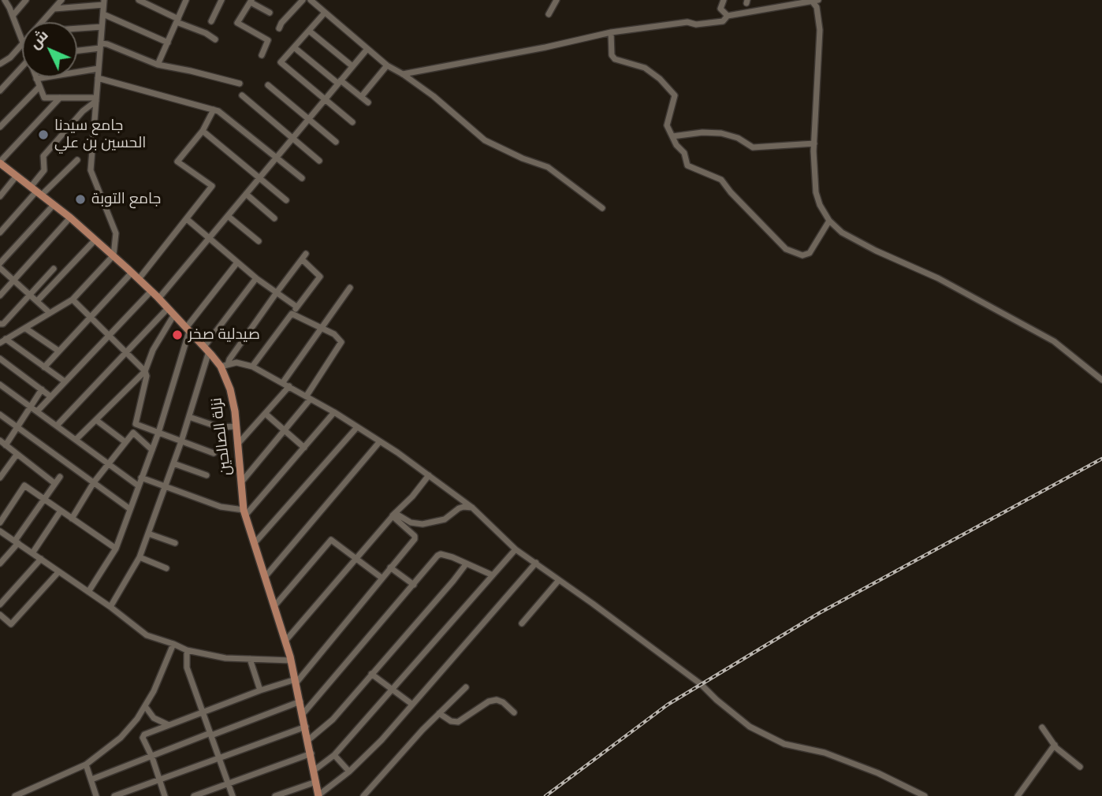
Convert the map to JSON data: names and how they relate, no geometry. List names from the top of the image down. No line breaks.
{"streets":{"main road":["نزلة الصالحين"]},"places":["جامع سيدنا الحسين بن علي","جامع التوبة","صيدلية صخر"],"north":"top left"}
